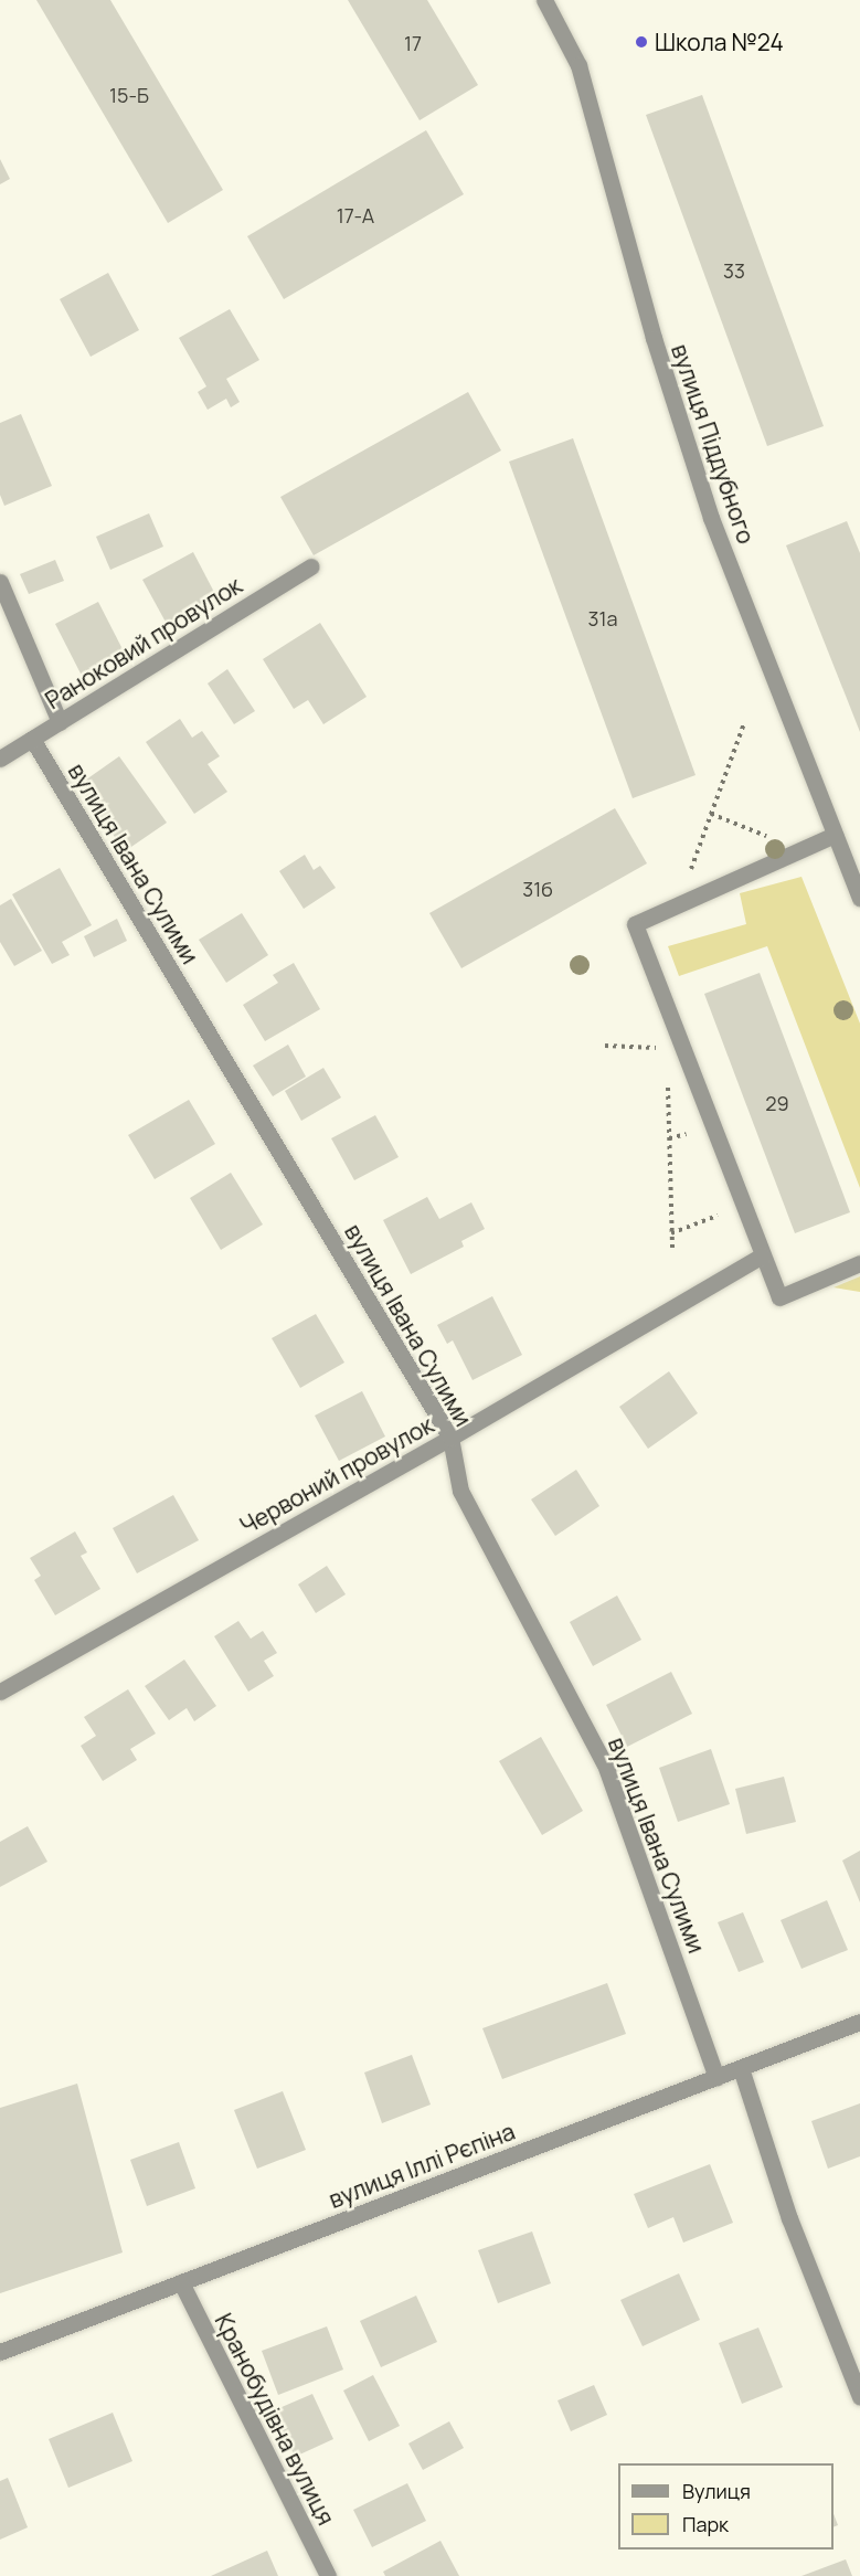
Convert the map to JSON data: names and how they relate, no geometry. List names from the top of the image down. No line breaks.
{"streets":{"street":["вулиця Піддубного","Раноковий провулок","вулиця Івана Сулими","Червоний провулок","вулиця Іллі Рєпіна","Кранобудівна вулиця"]},"crossings":[["Раноковий провулок","вулиця Івана Сулими"],["вулиця Івана Сулими","Червоний провулок"],["вулиця Івана Сулими","вулиця Іллі Рєпіна"],["вулиця Іллі Рєпіна","Кранобудівна вулиця"]],"places":["Школа №24"],"house_numbers":["17","15-Б","17-А","33","31а","31б","29"],"legend":["Вулиця","Парк"]}
